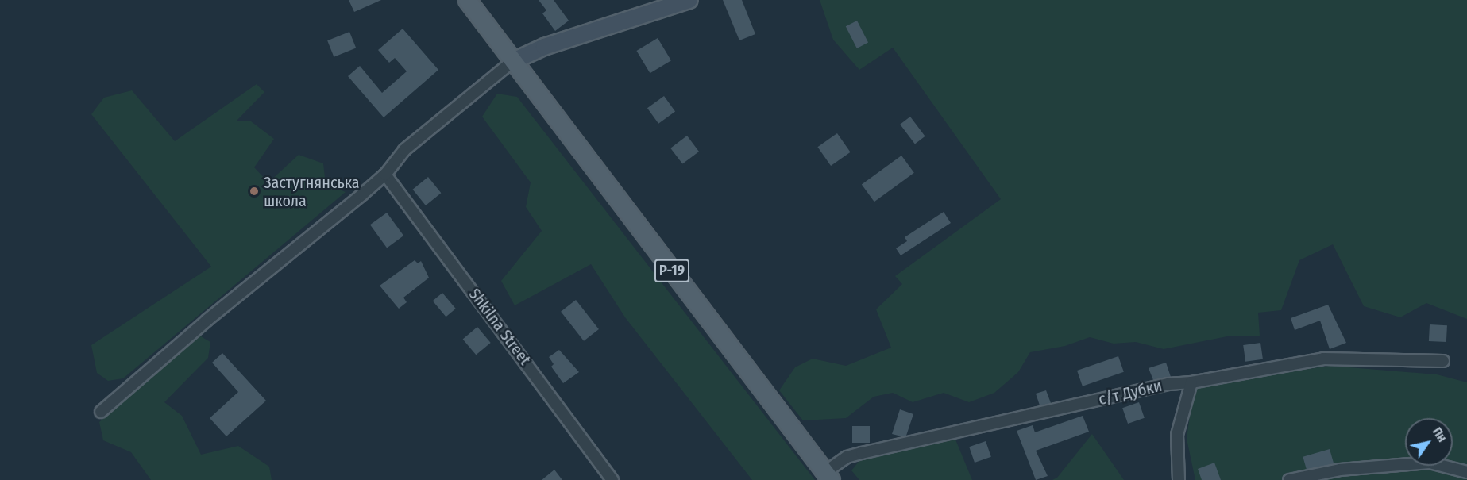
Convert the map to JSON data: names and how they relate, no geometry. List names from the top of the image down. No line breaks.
{"streets":{"main road":["Р-19"],"street":["Shkilna Street","с/т Дубки"]},"crossings":[["Р-19","с/т Дубки"]],"places":["Застугнянська школа"],"north":"top right"}
